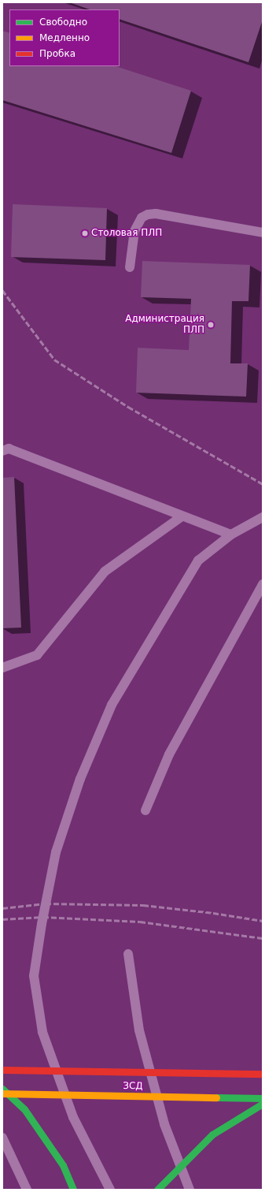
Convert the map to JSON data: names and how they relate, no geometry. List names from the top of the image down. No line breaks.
{"streets":{"main road":["ЗСД"]},"places":["Столовая ПЛП","Администрация ПЛП"],"legend":["Свободно","Медленно","Пробка"]}
